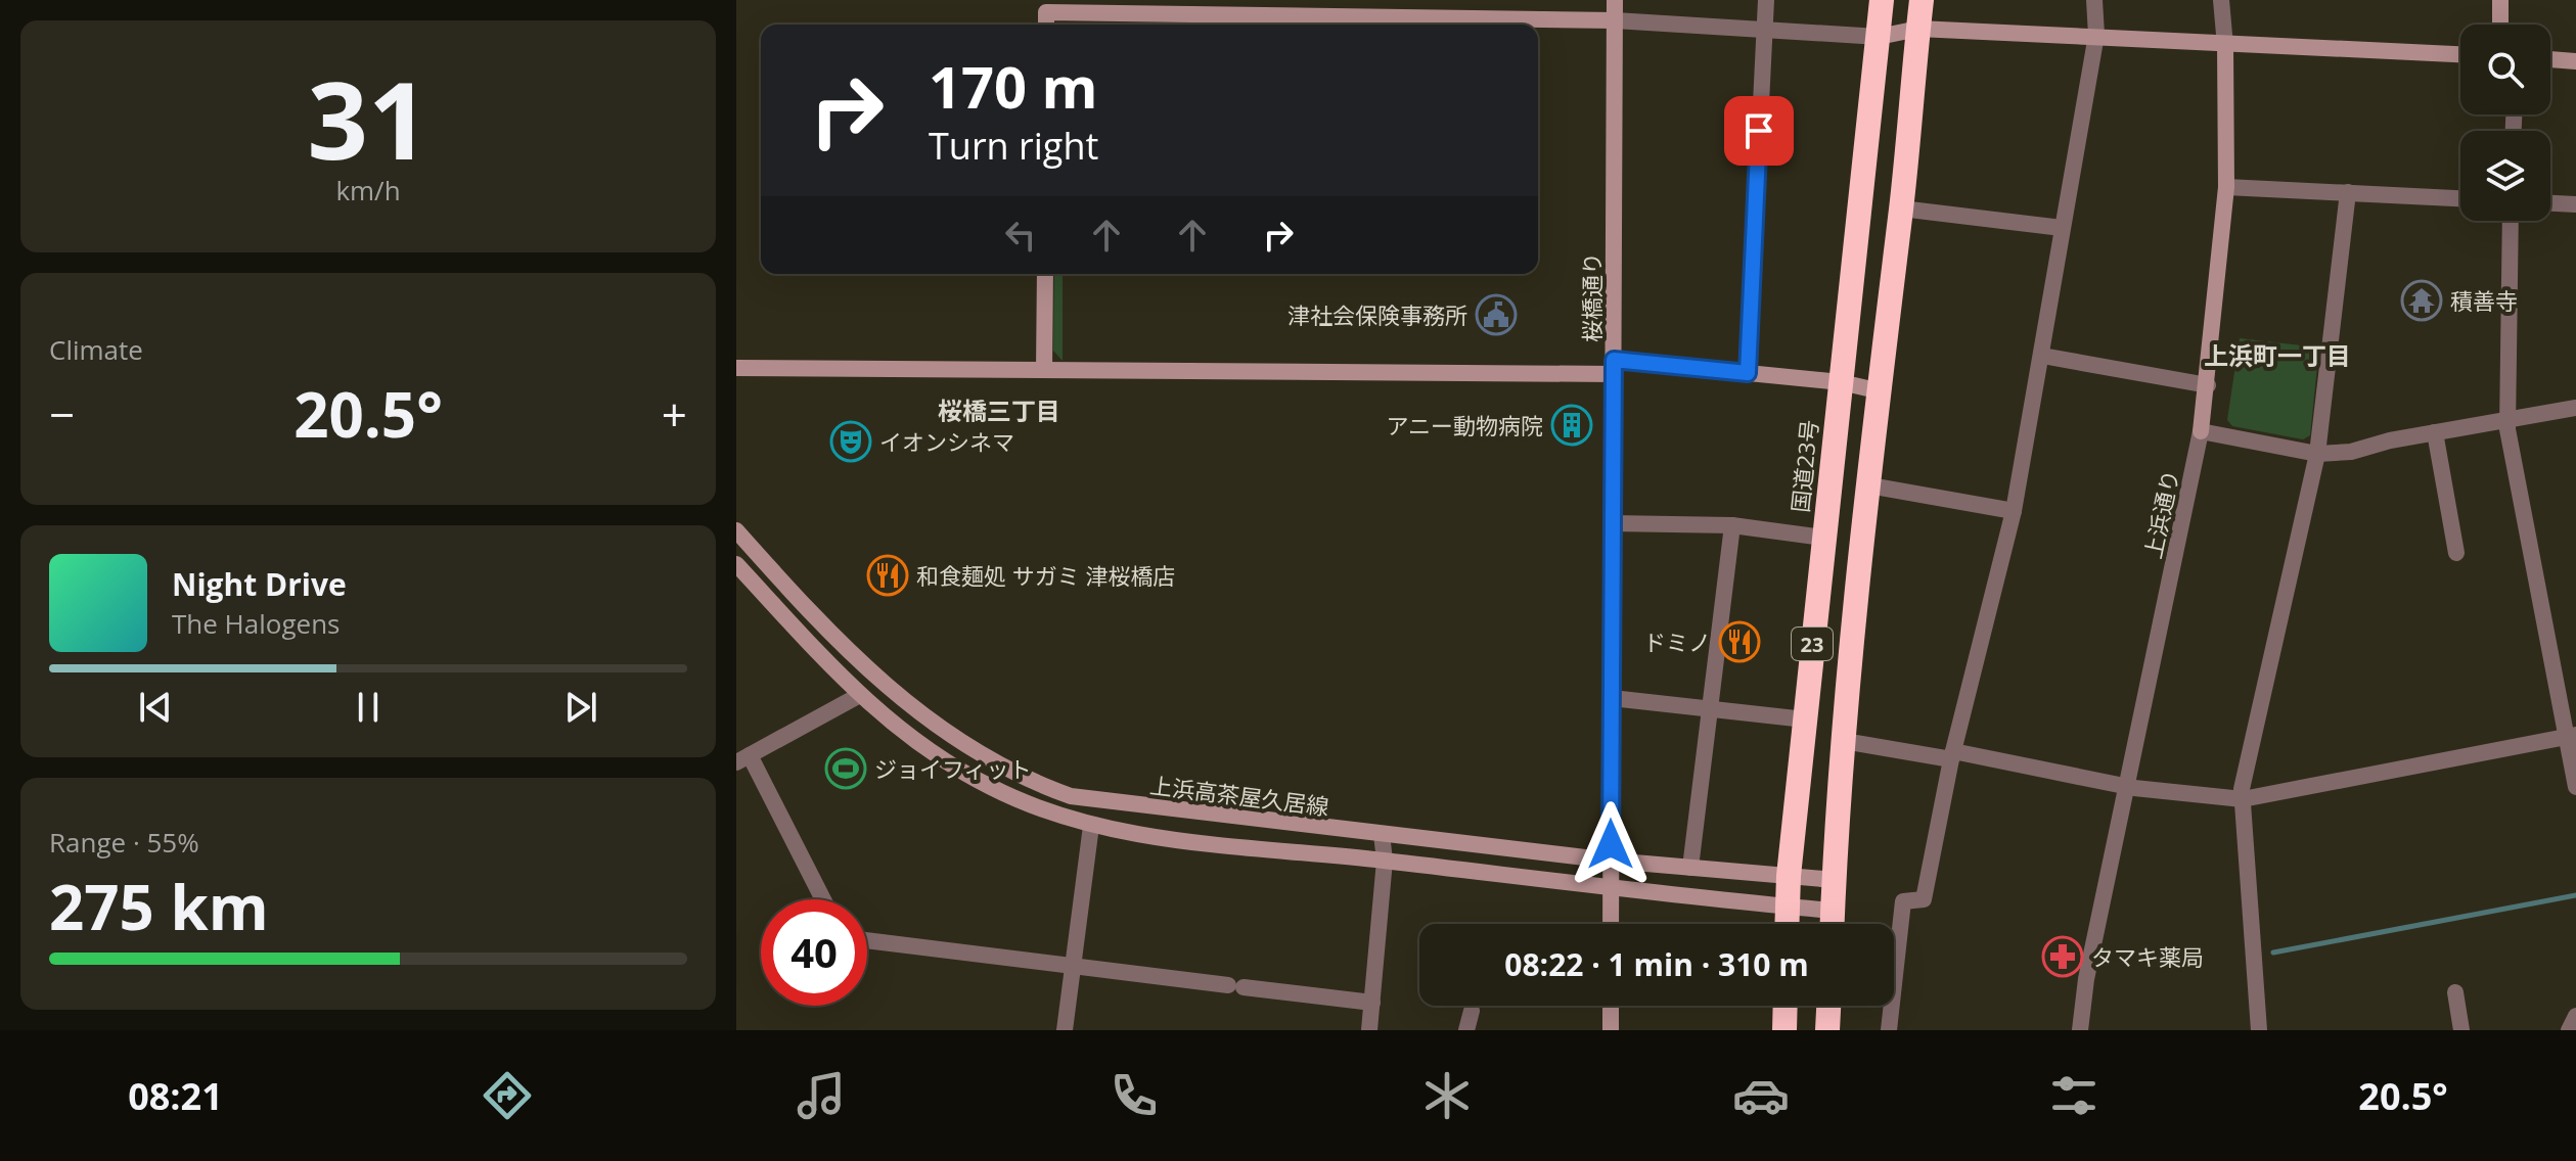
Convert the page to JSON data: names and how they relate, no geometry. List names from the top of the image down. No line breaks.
{"streets":{"highway":["国道23号","23"],"street":["桜橋通り","上浜通り","上浜高茶屋久居線"]},"crossings":[["桜橋通り","上浜高茶屋久居線"],["国道23号","上浜高茶屋久居線"],["23","上浜高茶屋久居線"]],"districts":["上浜町一丁目","桜橋三丁目"],"places":{"temple":["積善寺"],"public building":["津社会保険事務所"],"building":["アニー動物病院"],"theatre":["イオンシネマ"],"restaurant":["和食麺処 サガミ 津桜橋店","ドミノ"],"sports":["ジョイフィット"],"pharmacy":["タマキ薬局"]},"page":{"tile":[["31","km/h"],"Climate",["Range · 55%","275 km"]],"turn":["170 m","Turn right"],"heat":["−","20.5°","+"],"song":["Night Drive","The Halogens"],"limit":"40","trip":"08:22 · 1 min · 310 m","tabs":["08:21","20.5°"]}}
